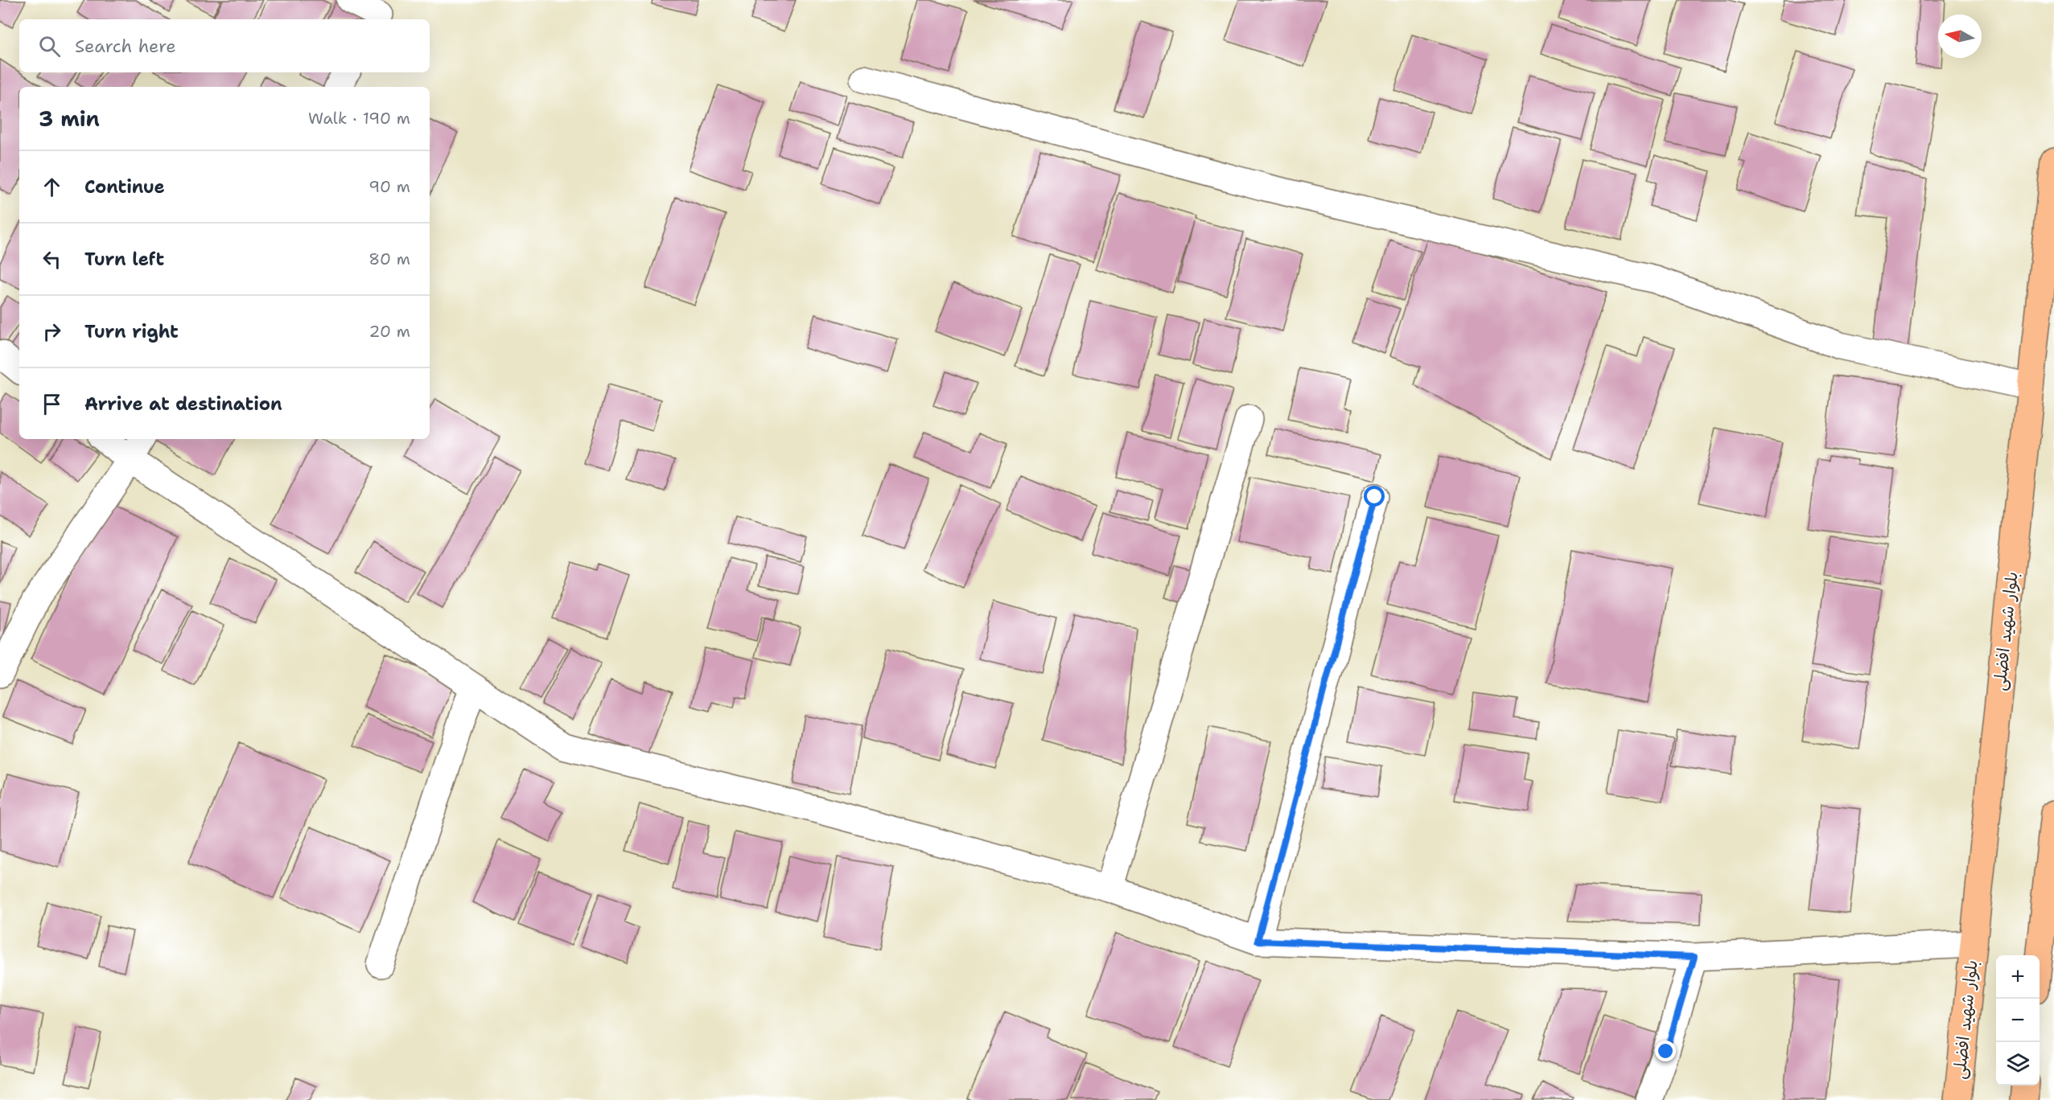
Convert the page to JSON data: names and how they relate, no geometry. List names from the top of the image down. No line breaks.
{"streets":{"main road":["بلوار شهید افضلی"]},"north":"left","page":{"search":"Search here","heading":["3 min","Walk · 190 m"],"list":[["Continue","90 m"],["Turn left","80 m"],["Turn right","20 m"],"Arrive at destination"],"map_buttons":["+","−"]}}
